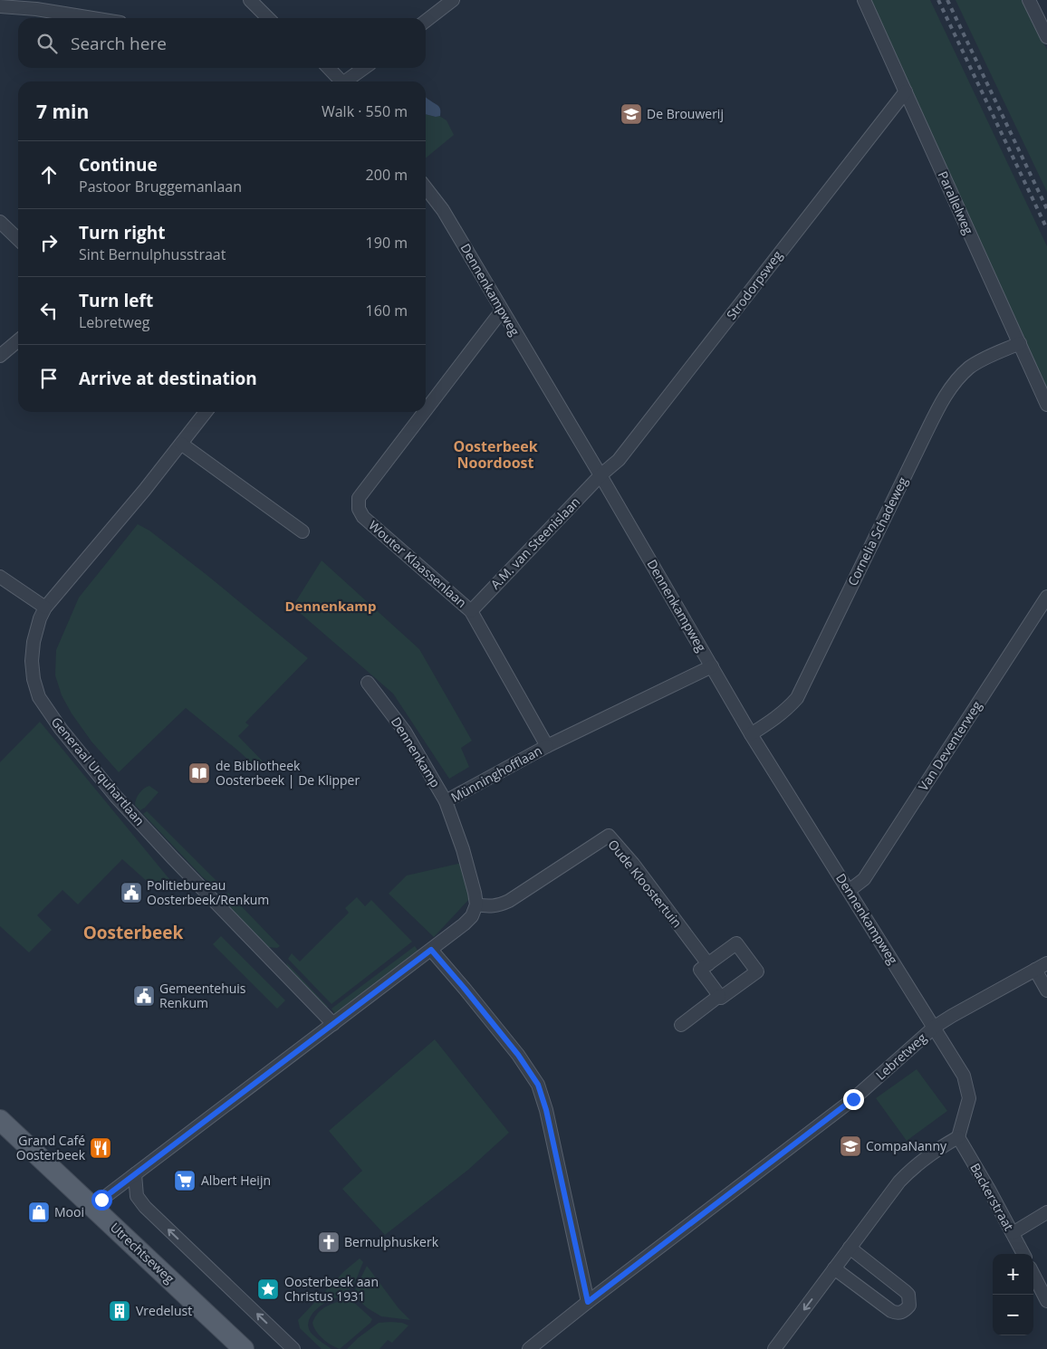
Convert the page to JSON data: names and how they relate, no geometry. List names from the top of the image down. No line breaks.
{"streets":{"main road":["Utrechtseweg"],"street":["Parallelweg","Strodorpsweg","Dennenkampweg","Cornelia Schadeweg","A.M. van Steenislaan","Wouter Klaassenlaan","Van Deventerweg","Dennenkamp","Generaal Urquhartlaan","Münninghofflaan","Oude Kloostertuin","Lebretweg","Backerstraat"]},"crossings":[["Parallelweg","Strodorpsweg"],["Parallelweg","Cornelia Schadeweg"],["Strodorpsweg","Dennenkampweg"],["Strodorpsweg","A.M. van Steenislaan"],["Dennenkampweg","Cornelia Schadeweg"],["Dennenkampweg","A.M. van Steenislaan"],["Dennenkampweg","Wouter Klaassenlaan"],["Dennenkampweg","Van Deventerweg"],["Dennenkampweg","Lebretweg"],["Dennenkampweg","Backerstraat"],["A.M. van Steenislaan","Wouter Klaassenlaan"],["Wouter Klaassenlaan","Münninghofflaan"],["Dennenkamp","Münninghofflaan"],["Münninghofflaan","Oude Kloostertuin"]],"districts":["Oosterbeek Noordoost","Dennenkamp","Oosterbeek"],"places":{"school or university":["De Brouwerij","CompaNanny"],"library":["de Bibliotheek Oosterbeek | De Klipper"],"public building":["Politiebureau Oosterbeek/Renkum","Gemeentehuis Renkum"],"restaurant":["Grand Café Oosterbeek"],"supermarket":["Albert Heijn"],"shop":["Mooi"],"church":["Bernulphuskerk"],"place":["Oosterbeek aan Christus 1931"],"building":["Vredelust"]},"page":{"search":"Search here","heading":["7 min","Walk · 550 m"],"list":[["Continue","Pastoor Bruggemanlaan","200 m"],["Turn right","Sint Bernulphusstraat","190 m"],["Turn left","Lebretweg","160 m"],"Arrive at destination"],"map_buttons":["+","−"]}}
